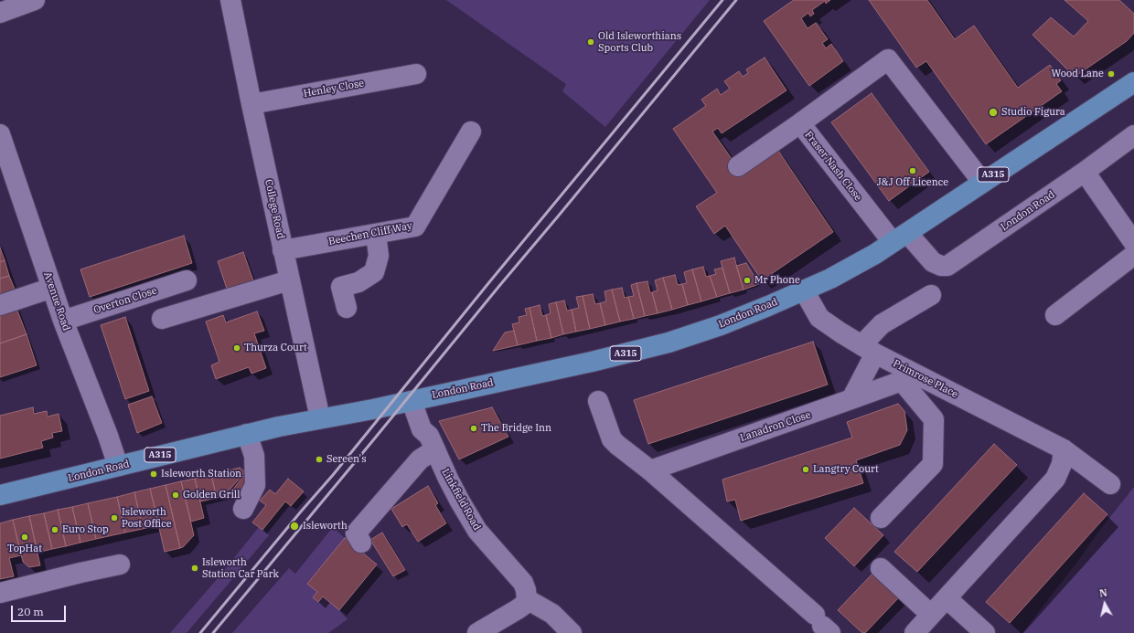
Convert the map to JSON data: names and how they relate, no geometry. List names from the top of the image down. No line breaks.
{"streets":{"main road":["A315","London Road"],"street":["Henley Close","Fraser Nash Close","College Road","Beechen Cliff Way","Overton Close","Avenue Road","Primrose Place","Lanadron Close","Linkfield Road"]},"crossings":[["Henley Close","College Road"],["Fraser Nash Close","London Road"],["College Road","London Road"],["College Road","Beechen Cliff Way"],["London Road","Avenue Road"],["London Road","Primrose Place"],["London Road","Linkfield Road"],["Overton Close","Avenue Road"]],"places":["Old Isleworthians Sports Club","Wood Lane","Studio Figura","J&J Off Licence","Mr Phone","Thurza Court","The Bridge Inn","Sereen's","Langtry Court","Isleworth Station","Golden Grill","Isleworth Post Office","Isleworth","Euro Stop","TopHat","Isleworth Station Car Park"],"scale_bar":"20 m","north":"top"}
